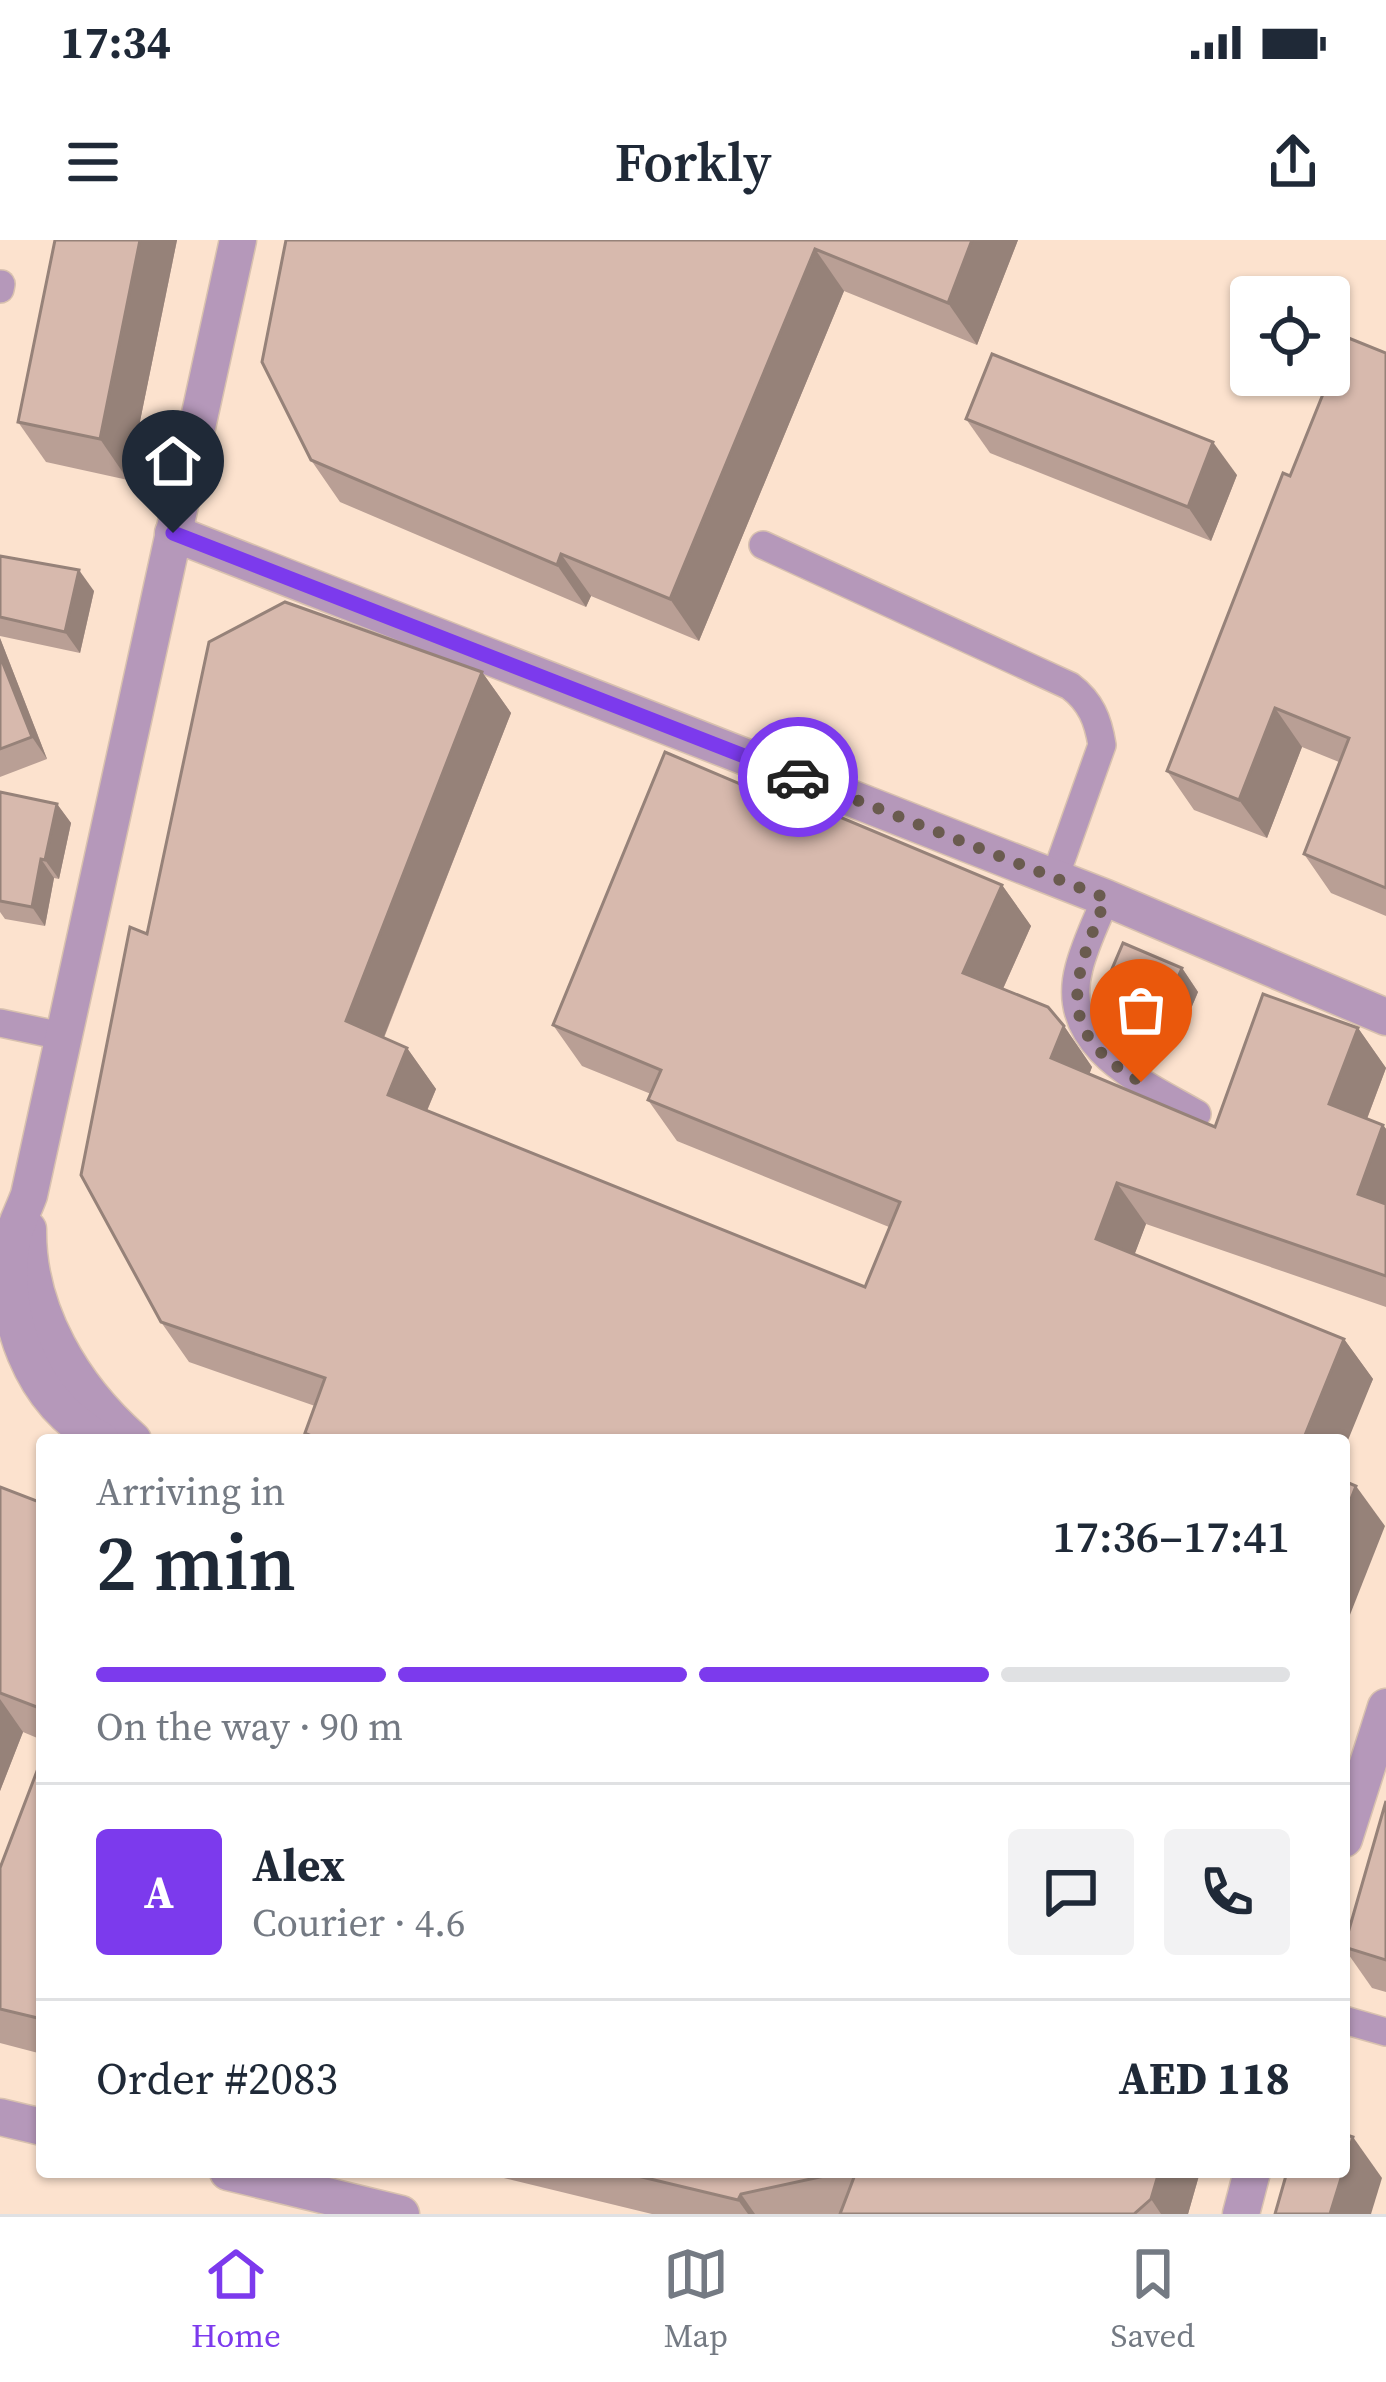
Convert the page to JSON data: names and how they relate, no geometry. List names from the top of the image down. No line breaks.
{"page":{"status":"17:34","header":"Forkly","heading":["2 min","Arriving in","17:36–17:41"],"panel":["Alex","Courier · 4.6","Order #2083","AED 118"],"bar":"On the way · 90 m","round":"A","tabs":["Home","Map","Saved"]}}
